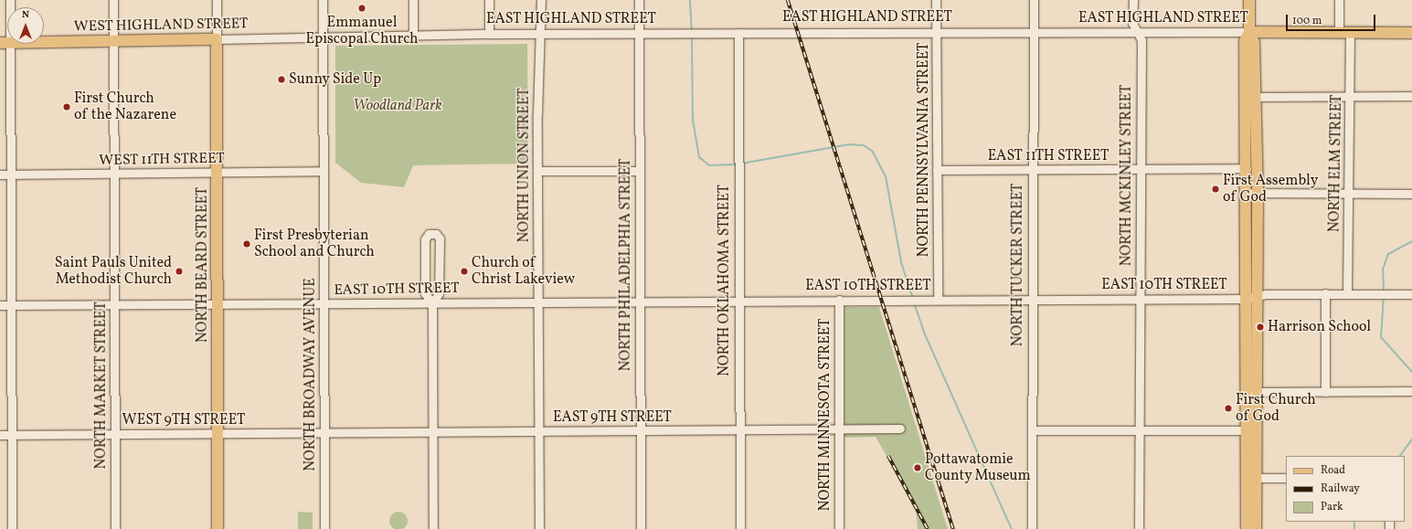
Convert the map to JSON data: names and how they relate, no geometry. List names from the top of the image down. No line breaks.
{"streets":{"main road":["EAST HIGHLAND STREET","WEST HIGHLAND STREET","NORTH BEARD STREET"],"street":["NORTH PENNSYLVANIA STREET","EAST 11TH STREET","WEST 11TH STREET","NORTH ELM STREET","NORTH UNION STREET","NORTH MCKINLEY STREET","NORTH PHILADELPHIA STREET","NORTH TUCKER STREET","NORTH OKLAHOMA STREET","EAST 10TH STREET","NORTH BROADWAY AVENUE","NORTH MARKET STREET","NORTH MINNESOTA STREET","EAST 9TH STREET","WEST 9TH STREET"]},"crossings":[["EAST HIGHLAND STREET","WEST HIGHLAND STREET"],["EAST HIGHLAND STREET","NORTH PENNSYLVANIA STREET"],["EAST HIGHLAND STREET","NORTH ELM STREET"],["EAST HIGHLAND STREET","NORTH UNION STREET"],["EAST HIGHLAND STREET","NORTH MCKINLEY STREET"],["EAST HIGHLAND STREET","NORTH PHILADELPHIA STREET"],["EAST HIGHLAND STREET","NORTH TUCKER STREET"],["EAST HIGHLAND STREET","NORTH OKLAHOMA STREET"],["EAST HIGHLAND STREET","NORTH BROADWAY AVENUE"],["WEST HIGHLAND STREET","NORTH BEARD STREET"],["WEST HIGHLAND STREET","NORTH BROADWAY AVENUE"],["WEST HIGHLAND STREET","NORTH MARKET STREET"],["NORTH PENNSYLVANIA STREET","EAST 11TH STREET"],["NORTH PENNSYLVANIA STREET","EAST 10TH STREET"],["EAST 11TH STREET","NORTH MCKINLEY STREET"],["EAST 11TH STREET","NORTH TUCKER STREET"],["WEST 11TH STREET","NORTH BEARD STREET"],["WEST 11TH STREET","NORTH BROADWAY AVENUE"],["WEST 11TH STREET","NORTH MARKET STREET"],["NORTH ELM STREET","EAST 10TH STREET"],["NORTH UNION STREET","EAST 10TH STREET"],["NORTH UNION STREET","EAST 9TH STREET"],["NORTH MCKINLEY STREET","EAST 10TH STREET"],["NORTH BEARD STREET","EAST 10TH STREET"],["NORTH BEARD STREET","WEST 9TH STREET"],["NORTH PHILADELPHIA STREET","EAST 10TH STREET"],["NORTH PHILADELPHIA STREET","EAST 9TH STREET"],["NORTH TUCKER STREET","EAST 10TH STREET"],["NORTH OKLAHOMA STREET","EAST 10TH STREET"],["NORTH OKLAHOMA STREET","EAST 9TH STREET"],["EAST 10TH STREET","NORTH BROADWAY AVENUE"],["EAST 10TH STREET","NORTH MARKET STREET"],["EAST 10TH STREET","NORTH MINNESOTA STREET"],["NORTH BROADWAY AVENUE","EAST 9TH STREET"],["NORTH BROADWAY AVENUE","WEST 9TH STREET"],["NORTH MARKET STREET","WEST 9TH STREET"],["NORTH MINNESOTA STREET","EAST 9TH STREET"],["EAST 9TH STREET","WEST 9TH STREET"]],"parks":["Woodland Park"],"places":["Emmanuel Episcopal Church","Sunny Side Up","First Church of the Nazarene","First Assembly of God","First Presbyterian School and Church","Saint Pauls United Methodist Church","Church of Christ Lakeview","Harrison School","First Church of God","Pottawatomie County Museum"],"legend":["Road","Railway","Park"],"scale_bar":"100 m","north":"top"}
